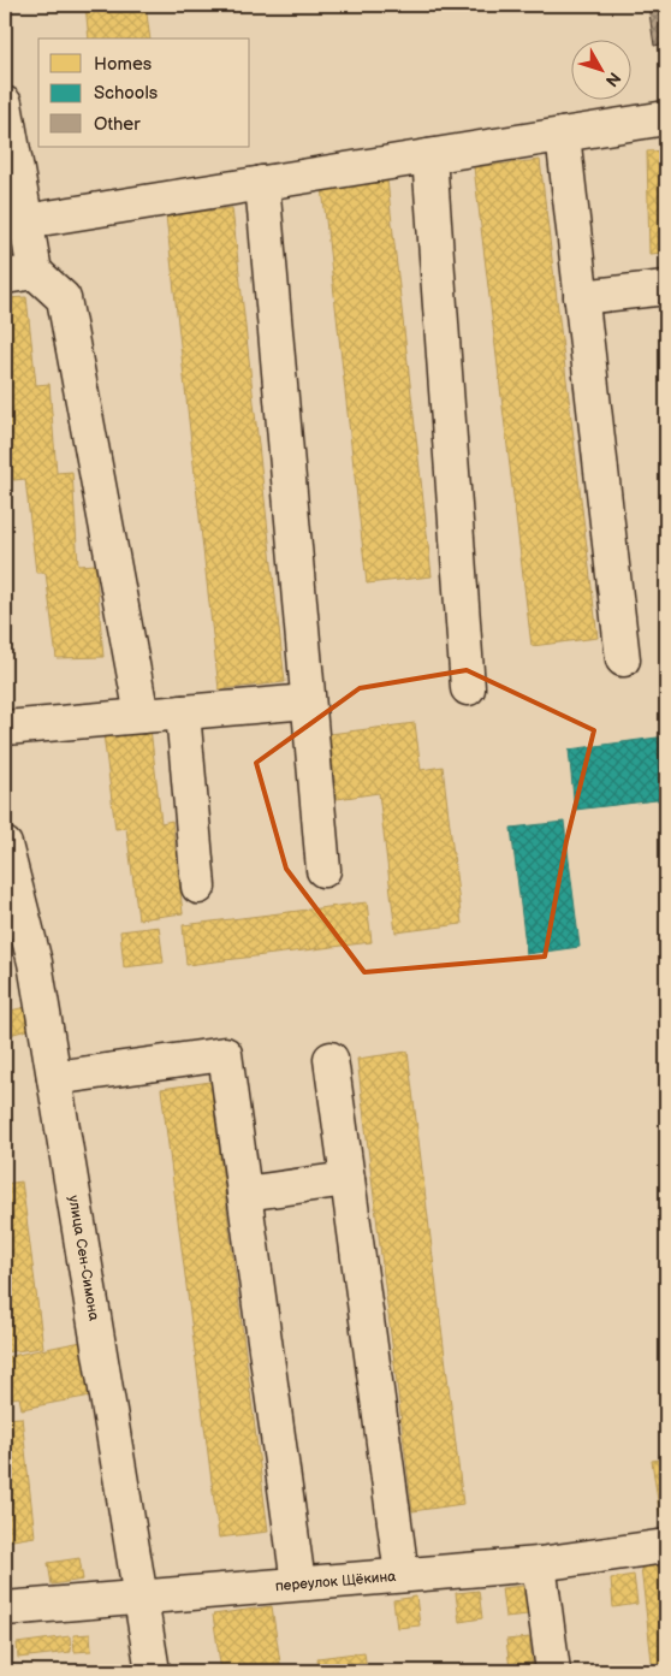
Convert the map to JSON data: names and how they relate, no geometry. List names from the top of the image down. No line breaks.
{"streets":{"street":["улица Сен-Симона","переулок Щёкина"]},"crossings":[["улица Сен-Симона","переулок Щёкина"]],"legend":["Homes","Schools","Other"],"north":"bottom right"}
